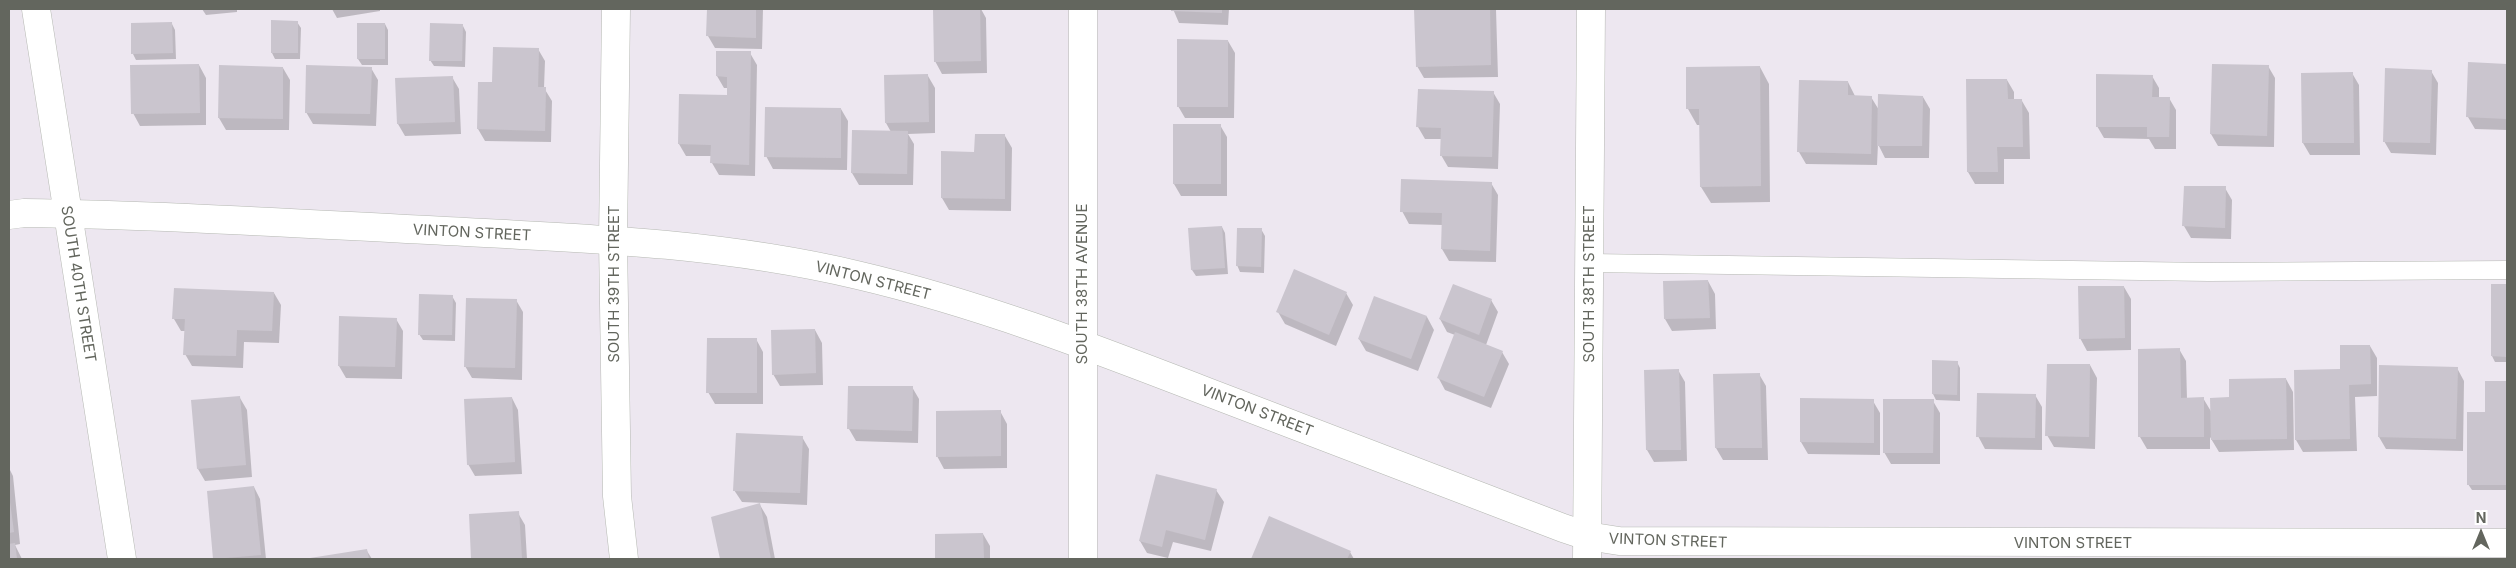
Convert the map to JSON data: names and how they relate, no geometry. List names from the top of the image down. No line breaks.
{"streets":{"street":["VINTON STREET","SOUTH 40TH STREET","SOUTH 39TH STREET","SOUTH 38TH AVENUE","SOUTH 38TH STREET"]},"crossings":[["VINTON STREET","SOUTH 40TH STREET"],["VINTON STREET","SOUTH 39TH STREET"],["VINTON STREET","SOUTH 38TH AVENUE"],["VINTON STREET","SOUTH 38TH STREET"]],"north":"top"}
